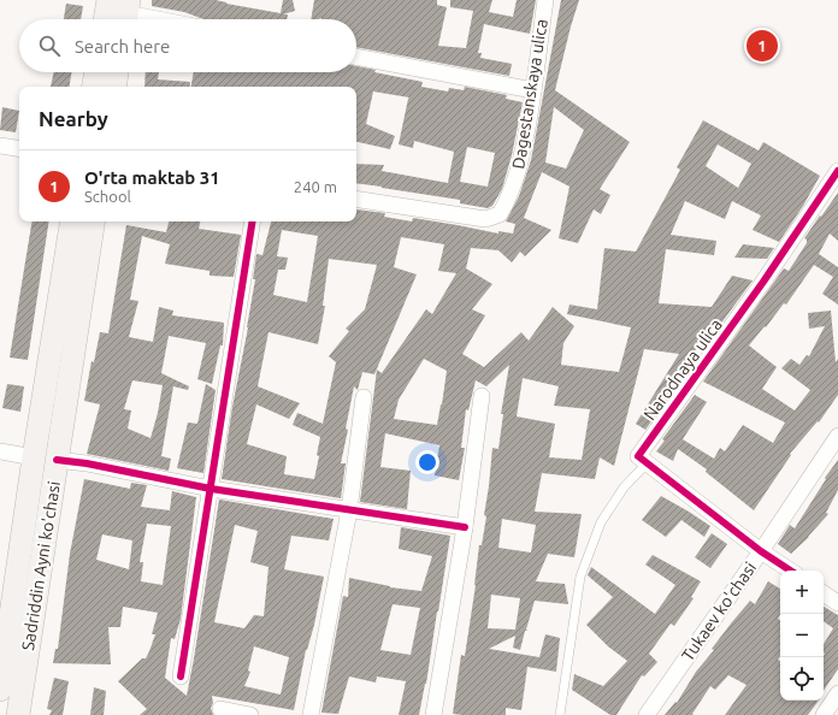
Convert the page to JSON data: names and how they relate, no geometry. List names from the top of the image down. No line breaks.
{"streets":{"main road":["Sadriddin Ayni ko'chasi"],"street":["Dagestanskaya ulica","Narodnaya ulica","Tukaev ko'chasi"]},"page":{"search":"Search here","pins":"1","heading":"Nearby","list":[{"mark":"1","name":"O'rta maktab 31","note":"School","value":"240 m"}],"map_buttons":["+","−"]}}
